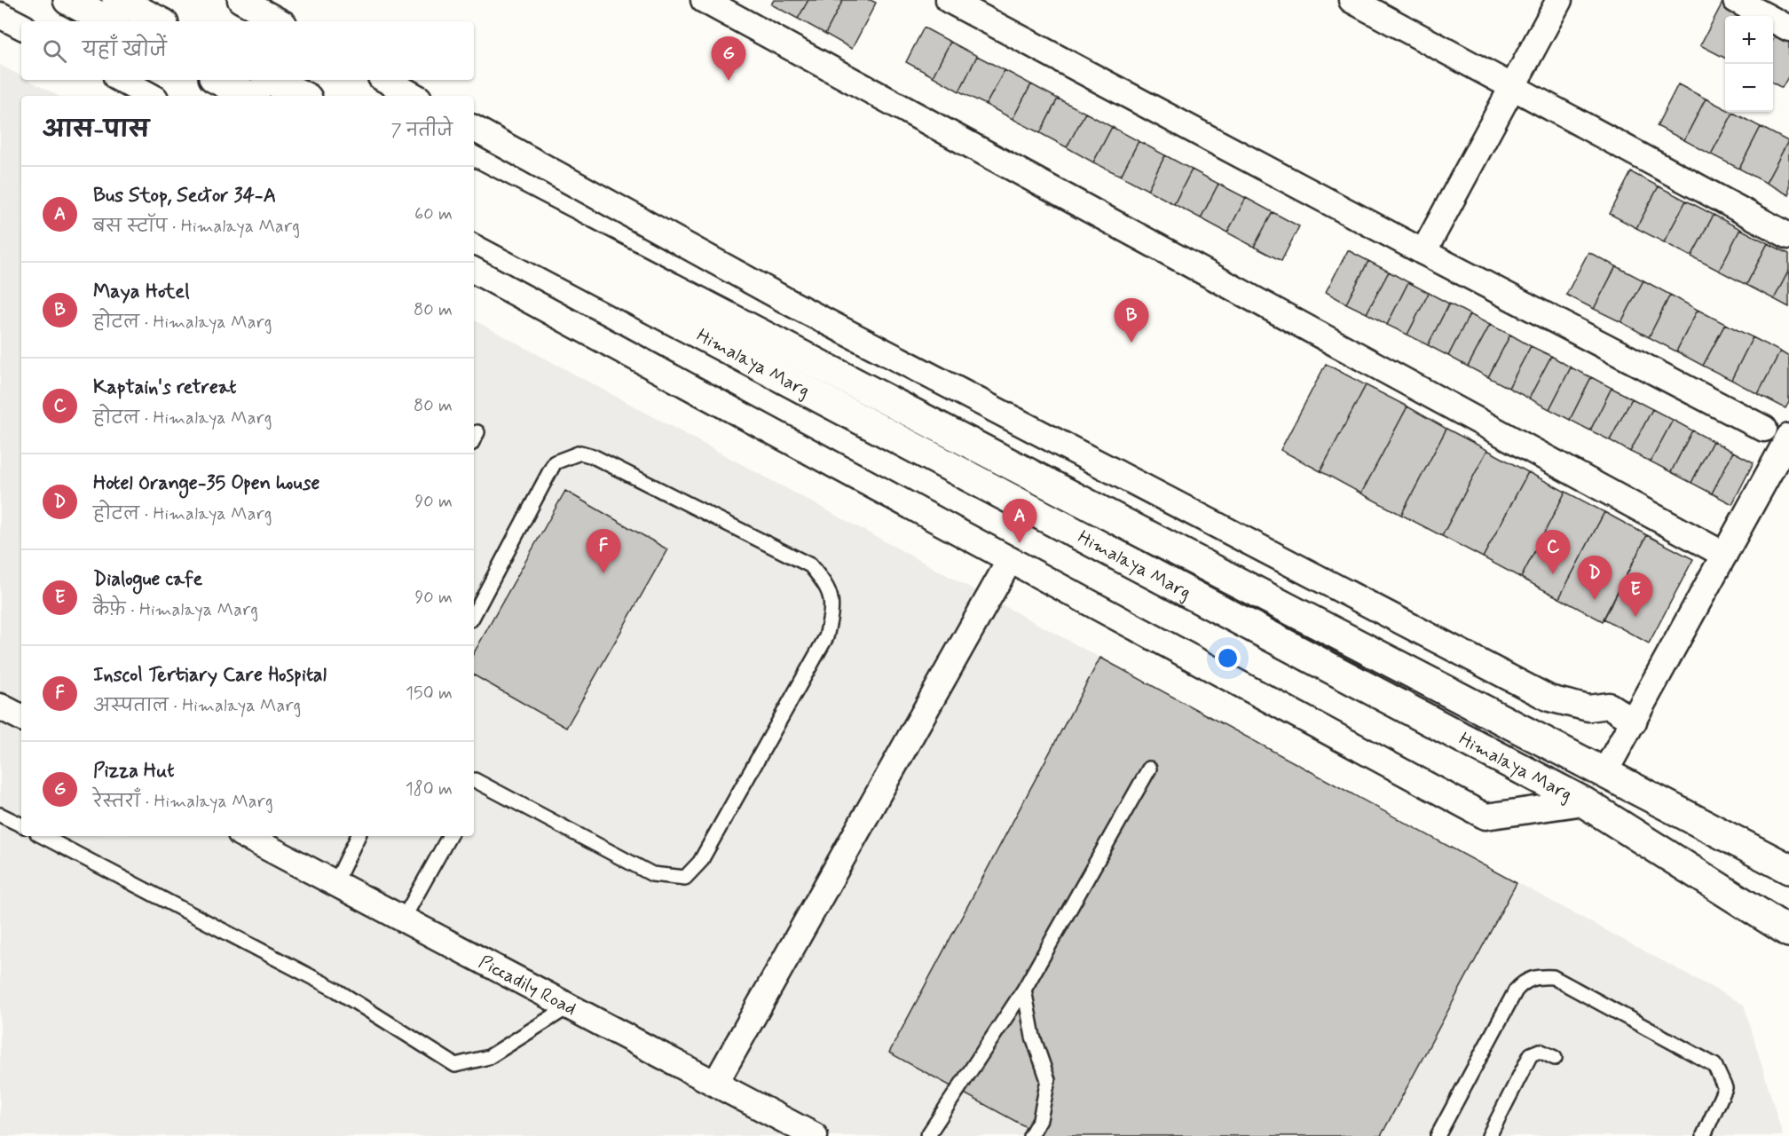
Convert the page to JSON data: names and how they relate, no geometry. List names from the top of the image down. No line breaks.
{"streets":{"main road":["Himalaya Marg"],"street":["Piccadily Road"]},"page":{"map_buttons":["+","−"],"search":"यहाँ खोजें","pins":["G","B","A","F","C","D","E"],"heading":["आस-पास","7 नतीजे"],"list":[{"mark":"A","name":"Bus Stop, Sector 34-A","note":"बस स्टॉप · Himalaya Marg","value":"60 m"},{"mark":"B","name":"Maya Hotel","note":"होटल · Himalaya Marg","value":"80 m"},{"mark":"C","name":"Kaptain's retreat","note":"होटल · Himalaya Marg","value":"80 m"},{"mark":"D","name":"Hotel Orange-35 Open house","note":"होटल · Himalaya Marg","value":"90 m"},{"mark":"E","name":"Dialogue cafe","note":"कैफ़े · Himalaya Marg","value":"90 m"},{"mark":"F","name":"Inscol Tertiary Care Hospital","note":"अस्पताल · Himalaya Marg","value":"150 m"},{"mark":"G","name":"Pizza Hut","note":"रेस्तराँ · Himalaya Marg","value":"180 m"}]}}
